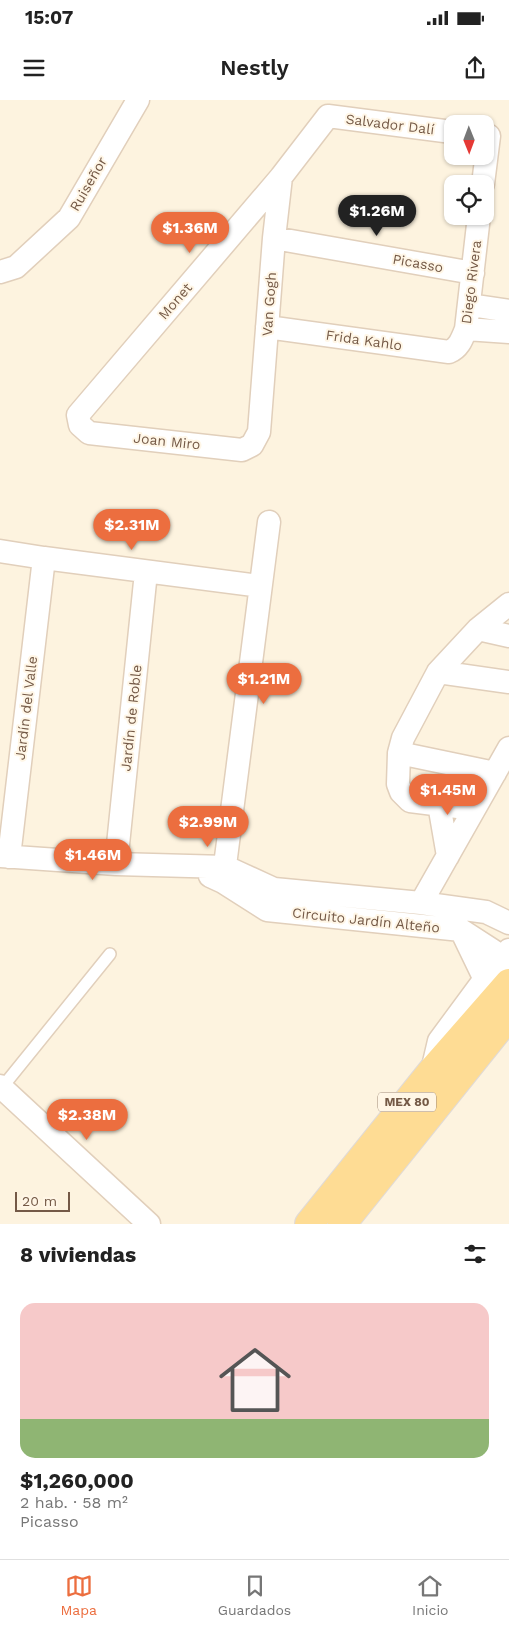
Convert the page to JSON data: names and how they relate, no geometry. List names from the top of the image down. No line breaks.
{"streets":{"main road":["MEX 80"],"street":["Salvador Dalí","Ruiseñor","Picasso","Diego Rivera","Monet","Van Gogh","Frida Kahlo","Joan Miro","Jardín del Valle","Jardín de Roble","Circuito Jardín Alteño"]},"crossings":[["Salvador Dalí","Monet"],["Picasso","Diego Rivera"],["Picasso","Van Gogh"],["Diego Rivera","Frida Kahlo"],["Monet","Van Gogh"],["Monet","Joan Miro"],["Van Gogh","Frida Kahlo"],["Van Gogh","Joan Miro"],["Jardín del Valle","Circuito Jardín Alteño"],["Jardín de Roble","Circuito Jardín Alteño"]],"scale_bar":"20 m","north":"bottom","page":{"status":"15:07","header":"Nestly","price":["$1.26M","$1.36M","$2.31M","$1.21M","$1.45M","$2.99M","$1.46M","$2.38M"],"scale":"20 m","heading":"8 viviendas","list":[{"name":"$1,260,000","note":"2 hab. · 58 m² · Picasso"}],"tabs":["Mapa","Guardados","Inicio"]}}
